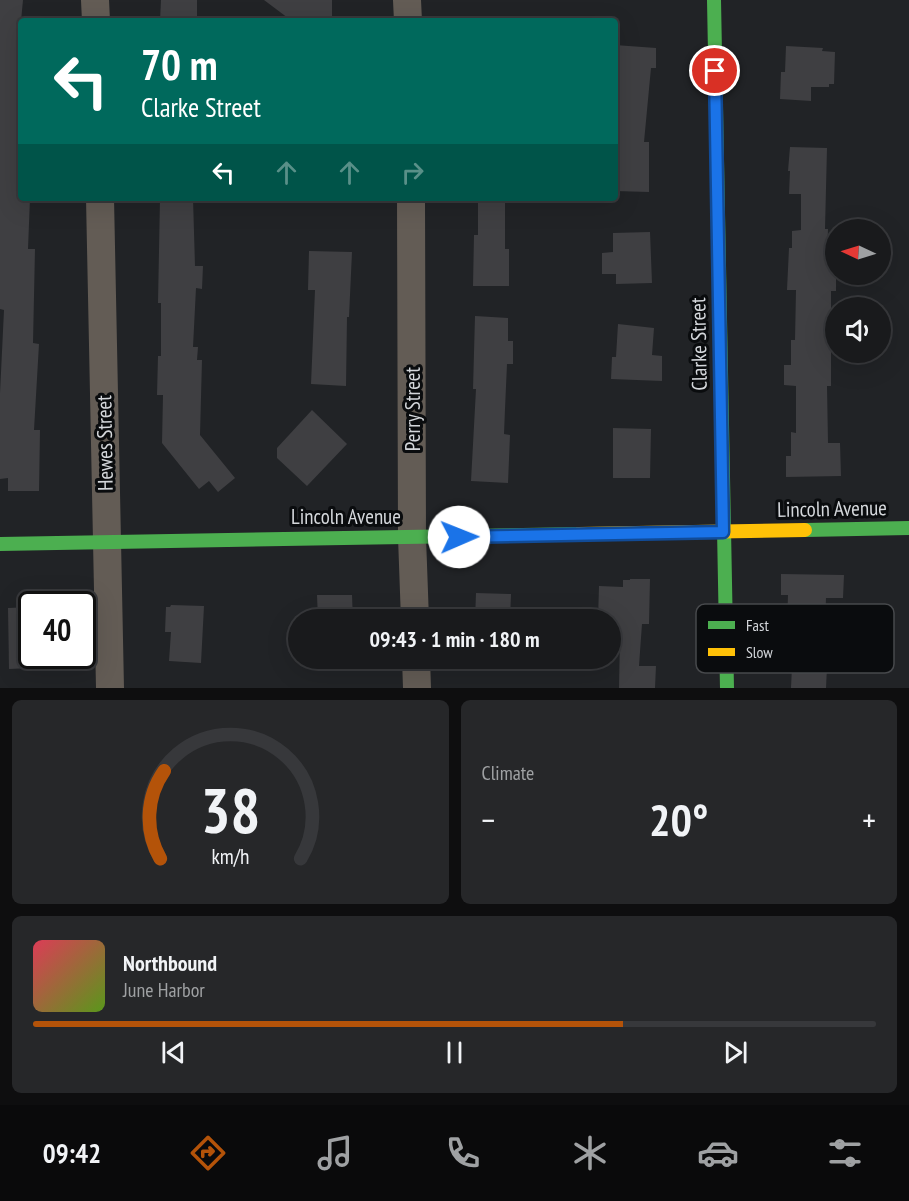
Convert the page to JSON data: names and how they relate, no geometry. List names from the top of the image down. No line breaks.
{"streets":{"street":["Clarke Street","Perry Street","Hewes Street","Lincoln Avenue"]},"crossings":[["Clarke Street","Lincoln Avenue"],["Perry Street","Lincoln Avenue"],["Hewes Street","Lincoln Avenue"]],"legend":["Fast","Slow"],"north":"left","page":{"turn":["70 m","Clarke Street"],"limit":"40","trip":"09:43 · 1 min · 180 m","tile":"Climate","heat":["−","20°","+"],"song":["Northbound","June Harbor"],"tabs":"09:42","gauge":["38","km/h"]}}
